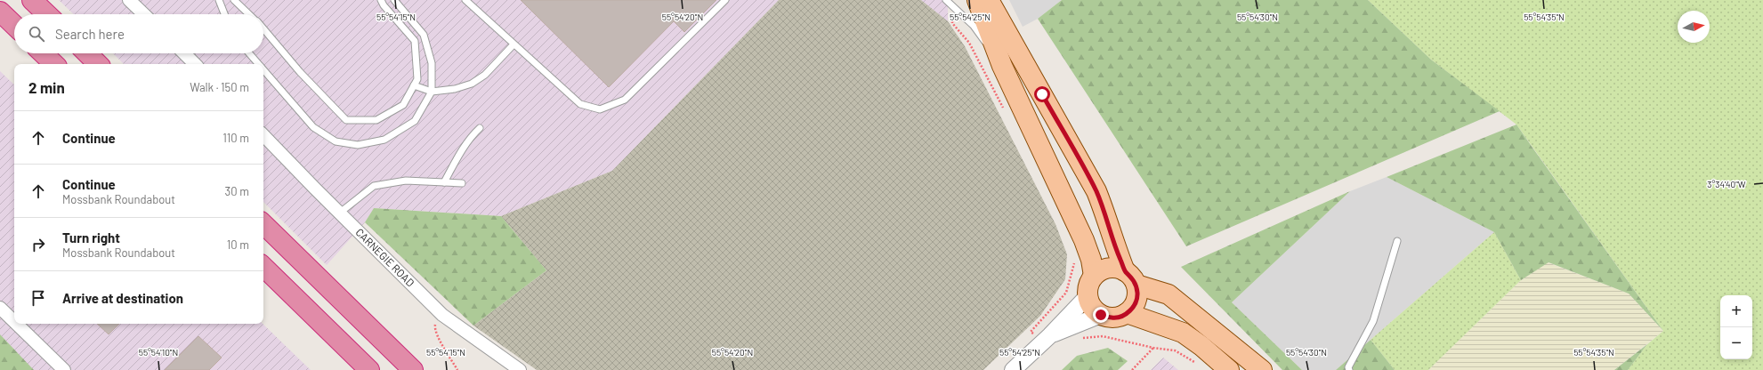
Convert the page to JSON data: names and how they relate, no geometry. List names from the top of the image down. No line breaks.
{"streets":{"street":["CARNEGIE ROAD"]},"north":"right","page":{"search":"Search here","heading":["2 min","Walk · 150 m"],"list":[["Continue","110 m"],["Continue","Mossbank Roundabout","30 m"],["Turn right","Mossbank Roundabout","10 m"],"Arrive at destination"],"map_buttons":["+","−"]},"coordinates":["55°54'15\"N","55°54'20\"N","55°54'25\"N","55°54'30\"N","55°54'35\"N","3°34'40\"W","55°54'10\"N"]}
